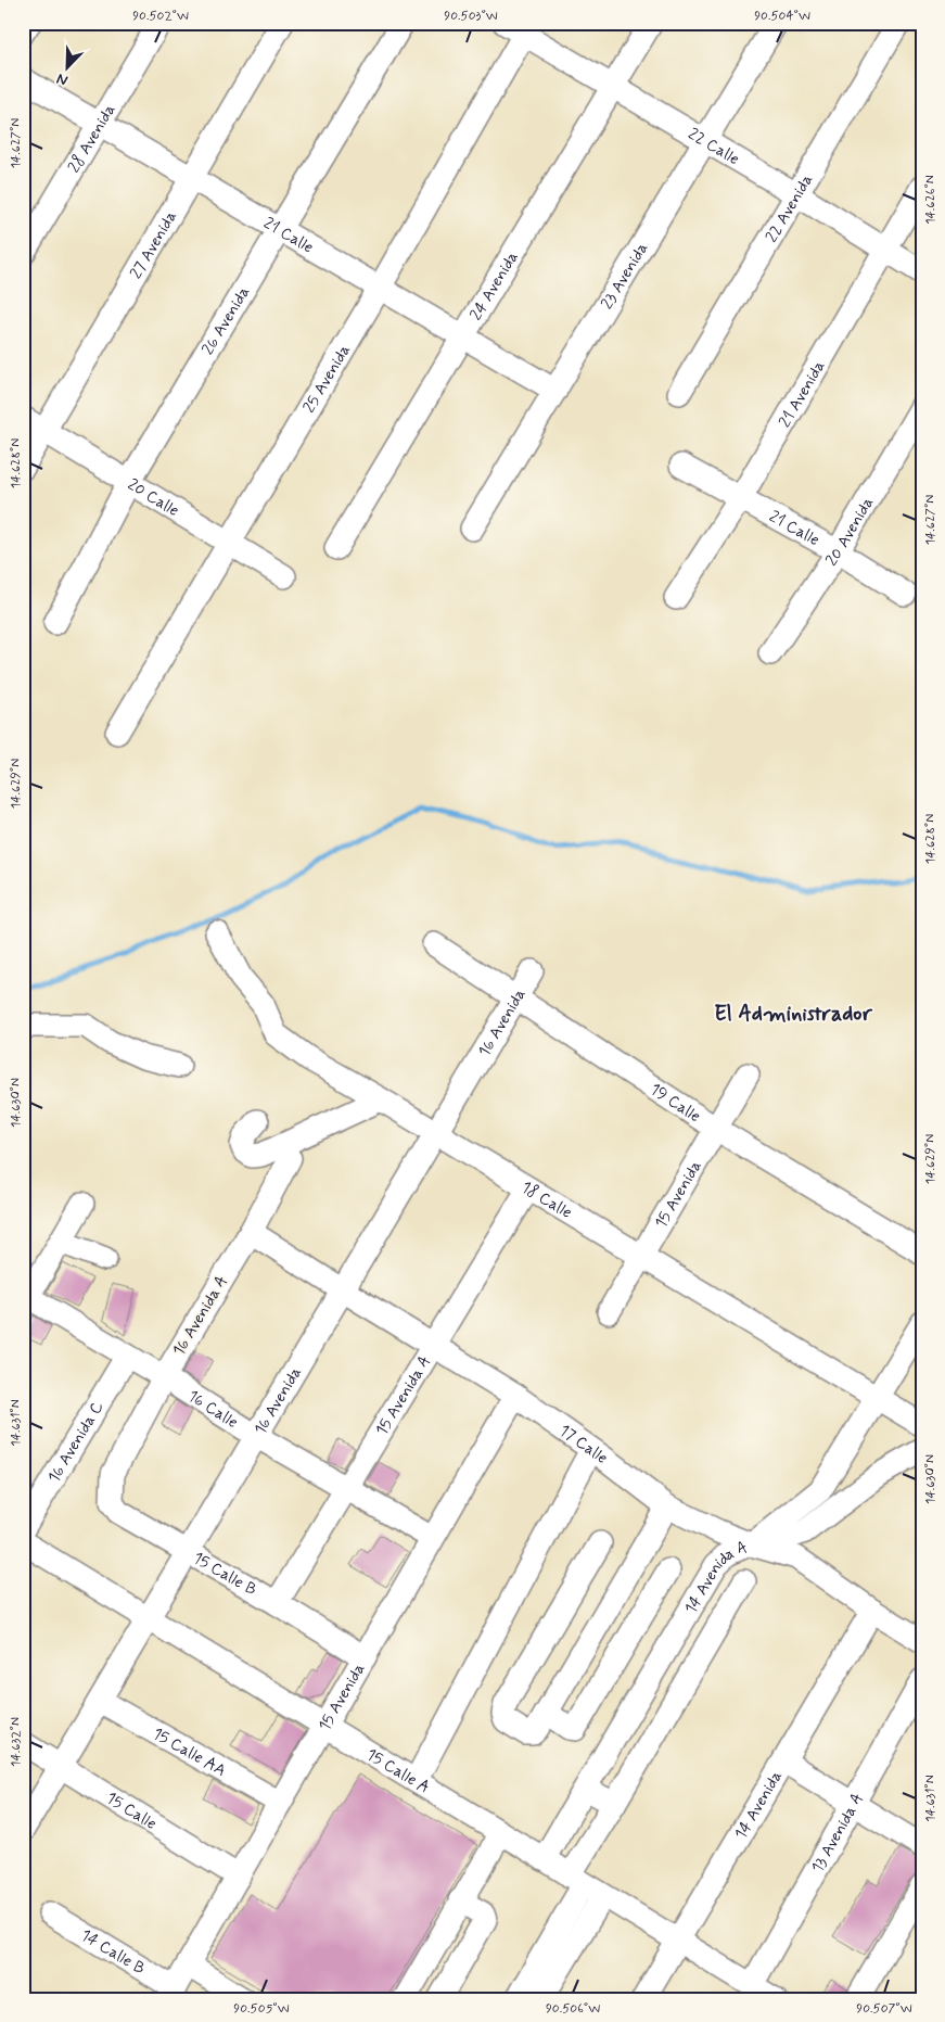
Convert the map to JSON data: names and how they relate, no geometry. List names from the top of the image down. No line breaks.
{"streets":{"street":["28 Avenida","22 Calle","22 Avenida","21 Calle","27 Avenida","23 Avenida","24 Avenida","26 Avenida","25 Avenida","21 Avenida","20 Calle","20 Avenida","16 Avenida","19 Calle","15 Avenida","18 Calle","16 Avenida A","15 Avenida A","16 Calle","16 Avenida C","17 Calle","15 Calle B","14 Avenida A","15 Calle AA","15 Calle A","14 Avenida","15 Calle","13 Avenida A","14 Calle B"]},"crossings":[["28 Avenida","21 Calle"],["22 Calle","22 Avenida"],["22 Calle","23 Avenida"],["22 Calle","24 Avenida"],["22 Calle","25 Avenida"],["22 Calle","21 Avenida"],["21 Calle","27 Avenida"],["21 Calle","23 Avenida"],["21 Calle","24 Avenida"],["21 Calle","26 Avenida"],["21 Calle","25 Avenida"],["21 Calle","21 Avenida"],["21 Calle","20 Avenida"],["27 Avenida","20 Calle"],["26 Avenida","20 Calle"],["25 Avenida","20 Calle"],["16 Avenida","19 Calle"],["16 Avenida","18 Calle"],["16 Avenida","16 Calle"],["16 Avenida","17 Calle"],["16 Avenida","15 Calle B"],["16 Avenida","15 Calle AA"],["16 Avenida","15 Calle A"],["16 Avenida","15 Calle"],["19 Calle","15 Avenida"],["15 Avenida","18 Calle"],["15 Avenida","16 Calle"],["15 Avenida","17 Calle"],["15 Avenida","15 Calle B"],["15 Avenida","15 Calle AA"],["15 Avenida","15 Calle A"],["15 Avenida","15 Calle"],["15 Avenida","14 Calle B"],["18 Calle","15 Avenida A"],["18 Calle","14 Avenida A"],["16 Avenida A","16 Calle"],["16 Avenida A","17 Calle"],["16 Avenida A","15 Calle B"],["15 Avenida A","16 Calle"],["15 Avenida A","17 Calle"],["15 Avenida A","15 Calle B"],["16 Calle","16 Avenida C"],["17 Calle","14 Avenida A"],["17 Calle","14 Avenida"],["14 Avenida A","15 Calle A"],["15 Calle A","14 Avenida"],["15 Calle A","13 Avenida A"]],"districts":["El Administrador"],"north":"bottom left","coordinates":["90.502°W","90.503°W","90.504°W","14.627°N","14.626°N","14.628°N","14.629°N","14.630°N","14.631°N","14.632°N","90.505°W","90.506°W","90.507°W"]}
